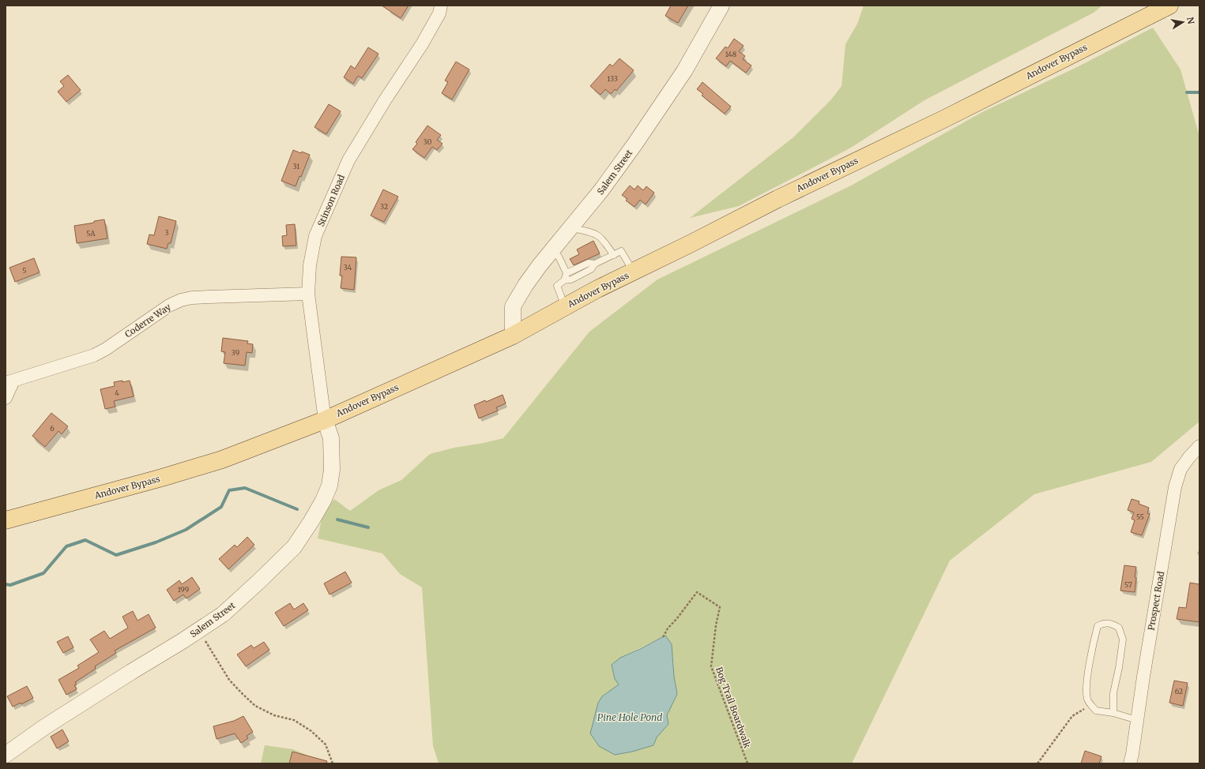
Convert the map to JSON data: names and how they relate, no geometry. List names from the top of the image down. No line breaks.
{"streets":{"main road":["Andover Bypass"],"street":["Salem Street","Stinson Road","Coderre Way","Prospect Road"],"path":["Bog Trail Boardwalk"]},"crossings":[["Andover Bypass","Salem Street"],["Andover Bypass","Stinson Road"],["Salem Street","Stinson Road"],["Stinson Road","Coderre Way"]],"water":["Pine Hole Pond"],"house_numbers":["148","133","30","31","32","3","5A","34","5","39","4","6","55","57","199","62"],"north":"right"}
